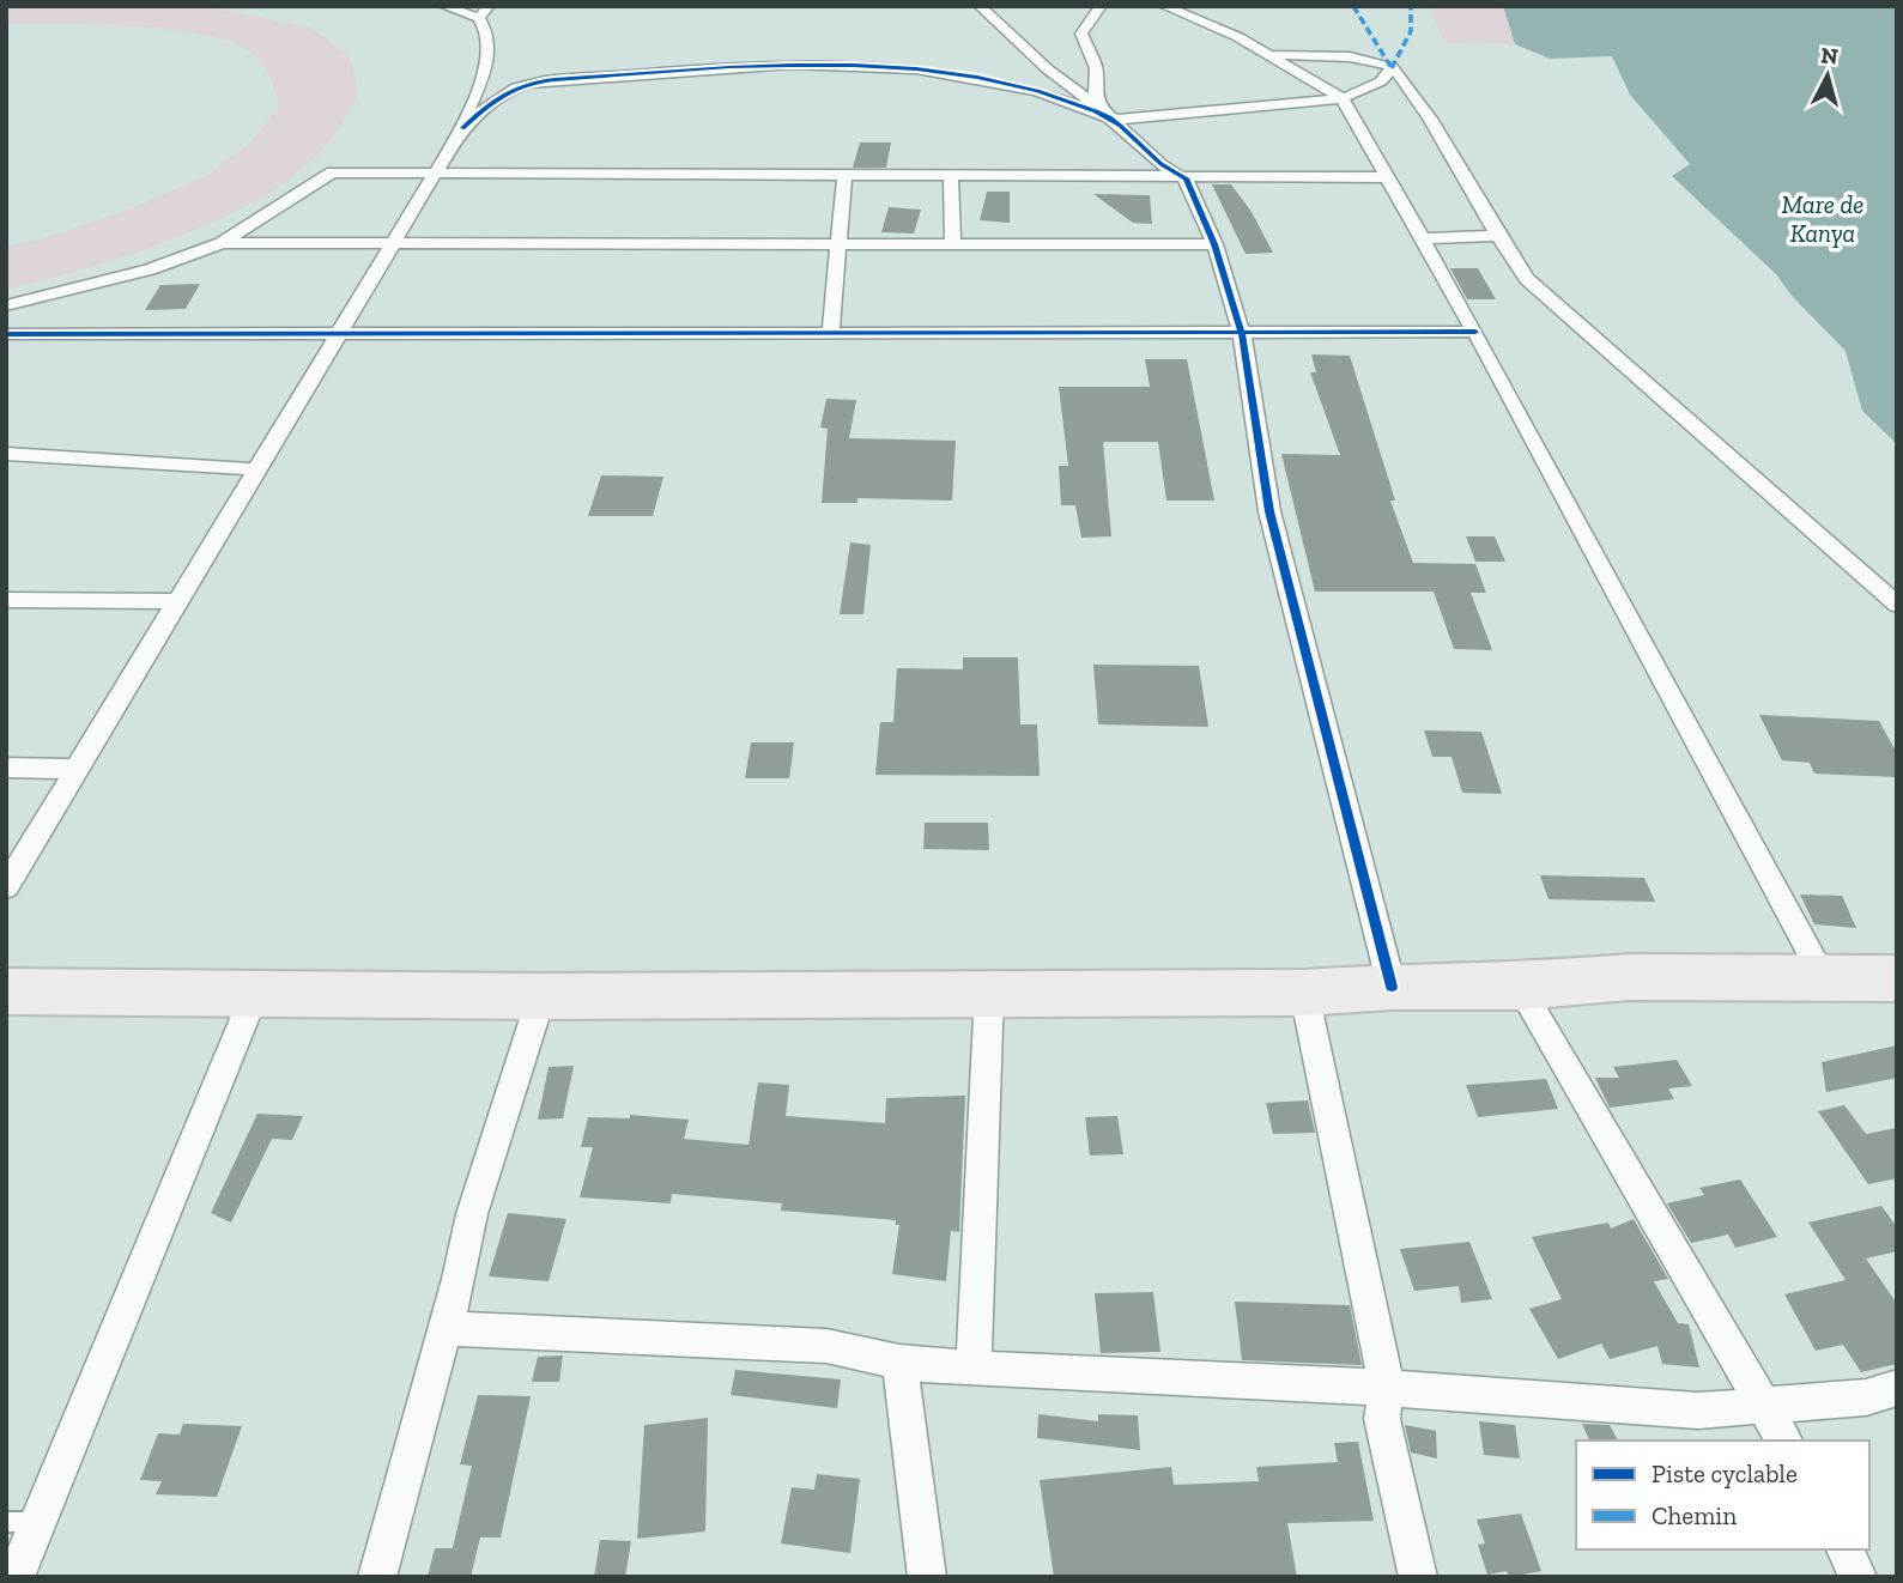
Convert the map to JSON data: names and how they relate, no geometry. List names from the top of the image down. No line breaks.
{"water":["Mare de Kanya"],"legend":["Piste cyclable","Chemin"],"north":"top"}
